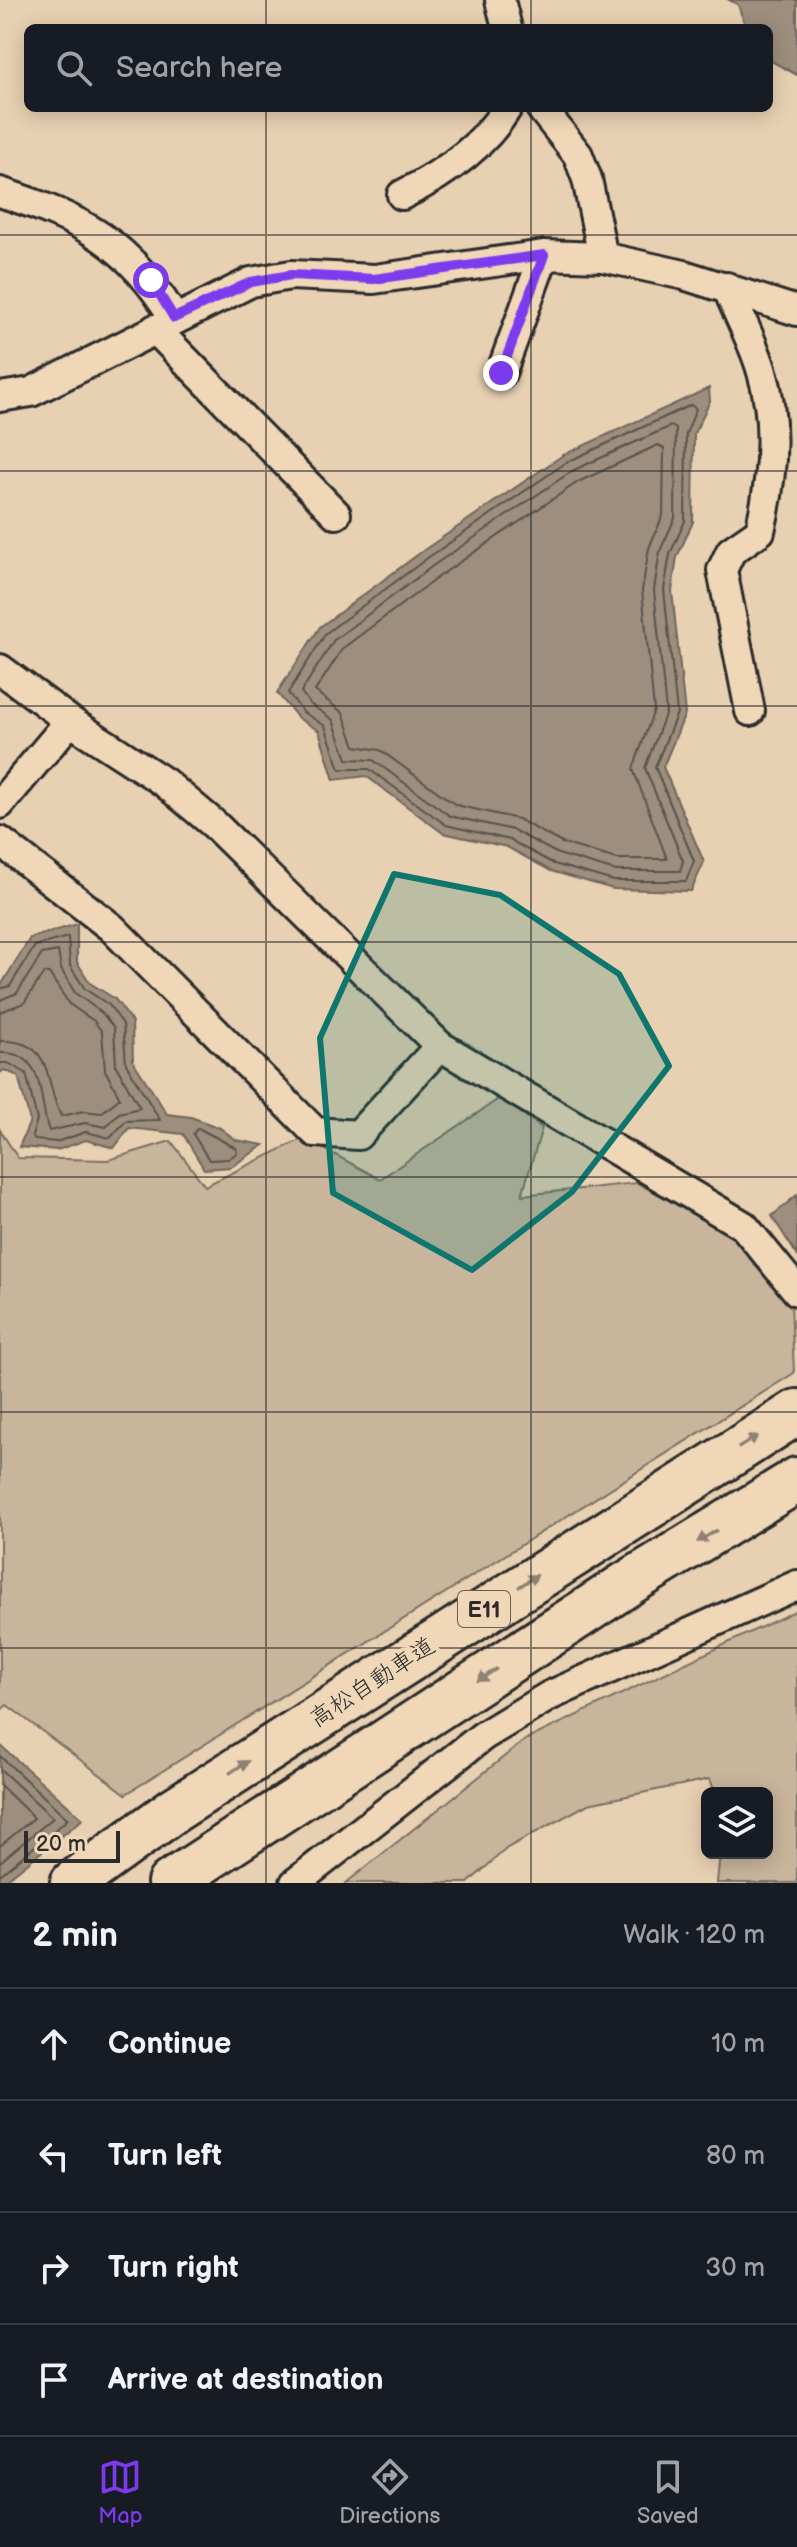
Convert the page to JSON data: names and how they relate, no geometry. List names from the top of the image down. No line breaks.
{"streets":{"highway":["E11","高松自動車道"]},"scale_bar":"20 m","page":{"search":"Search here","scale":"20 m","heading":["2 min","Walk · 120 m"],"list":[["Continue","10 m"],["Turn left","80 m"],["Turn right","30 m"],"Arrive at destination"],"nav":["Map","Directions","Saved"]}}
